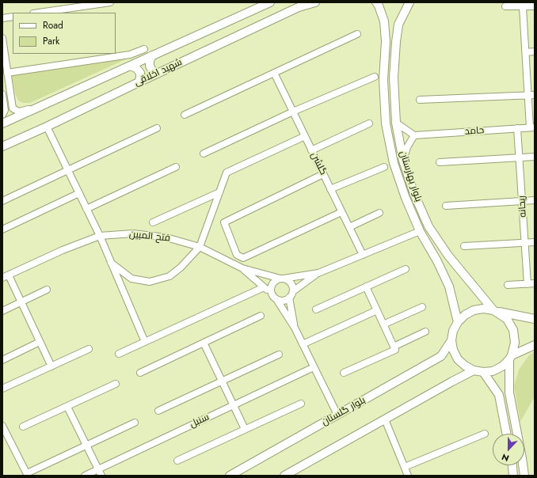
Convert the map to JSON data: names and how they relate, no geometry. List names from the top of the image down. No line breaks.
{"streets":{"main road":["شهید اخلاقی","بلوار بهارستان","بلوار گلستان"],"street":["حامد","گلشن","ریحانه","فتح المبین","سنبل"]},"crossings":[["حامد","ریحانه"],["بلوار بهارستان","بلوار گلستان"]],"legend":["Road","Park"],"north":"bottom"}
